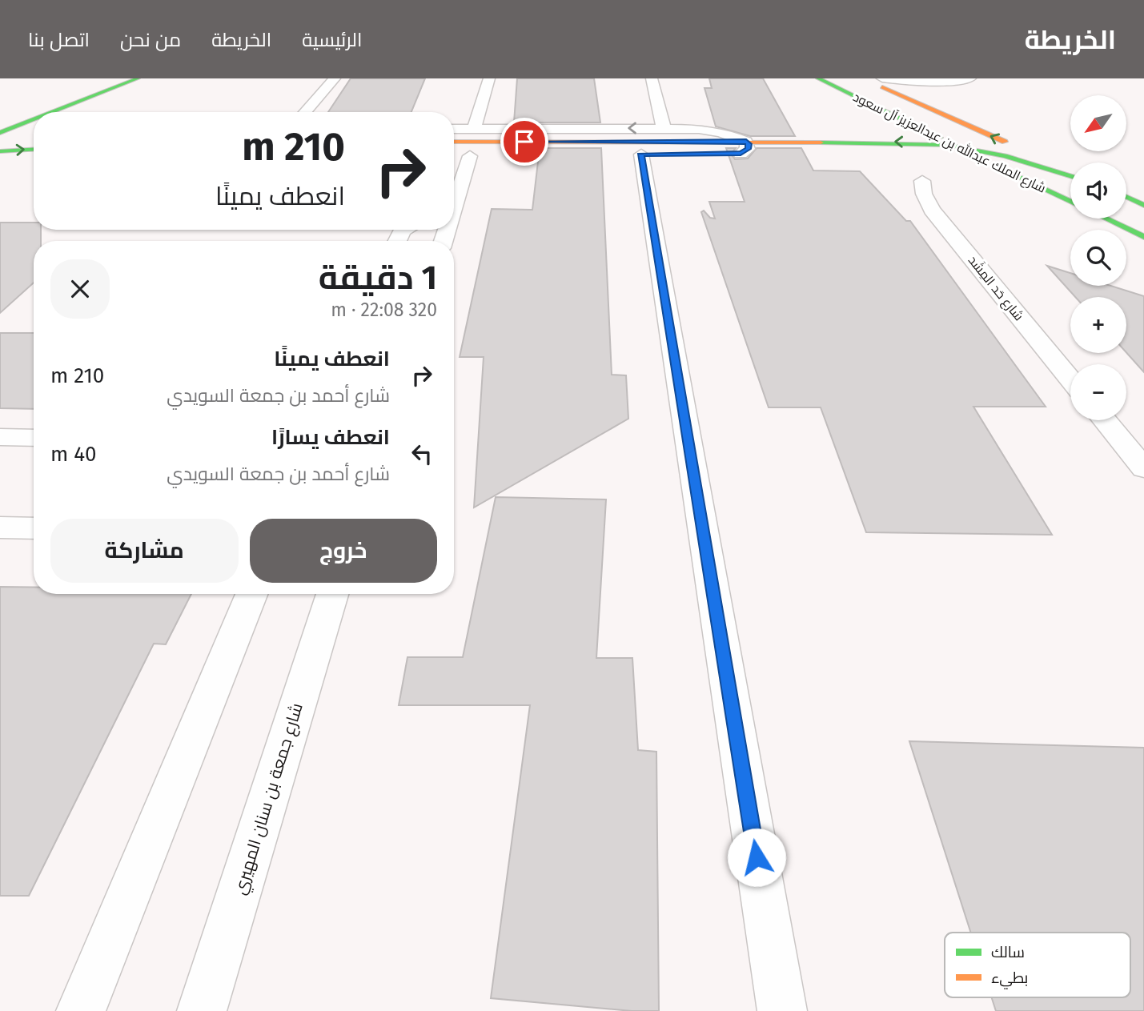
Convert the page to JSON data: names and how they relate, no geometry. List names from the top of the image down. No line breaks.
{"streets":{"main road":["شارع الملك عبدالله بن عبدالعزيز آل سعود"],"street":["شارع حَد المِشَد","شارع جمعة بن سنان المهيري"]},"legend":["سالك","بطيء"],"north":"bottom left","page":{"header":"الخريطة","nav":["الرئيسية","الخريطة","من نحن","اتصل بنا"],"map_buttons":["+","−"],"turn":["210 m","انعطف يمينًا"],"heading":["1 دقيقة","320 m · 22:08"],"list":[{"name":"انعطف يمينًا","note":"شارع أحمد بن جمعة السويدي","value":"210 m"},{"name":"انعطف يسارًا","note":"شارع أحمد بن جمعة السويدي","value":"40 m"}],"buttons":["خروج","مشاركة"]}}
